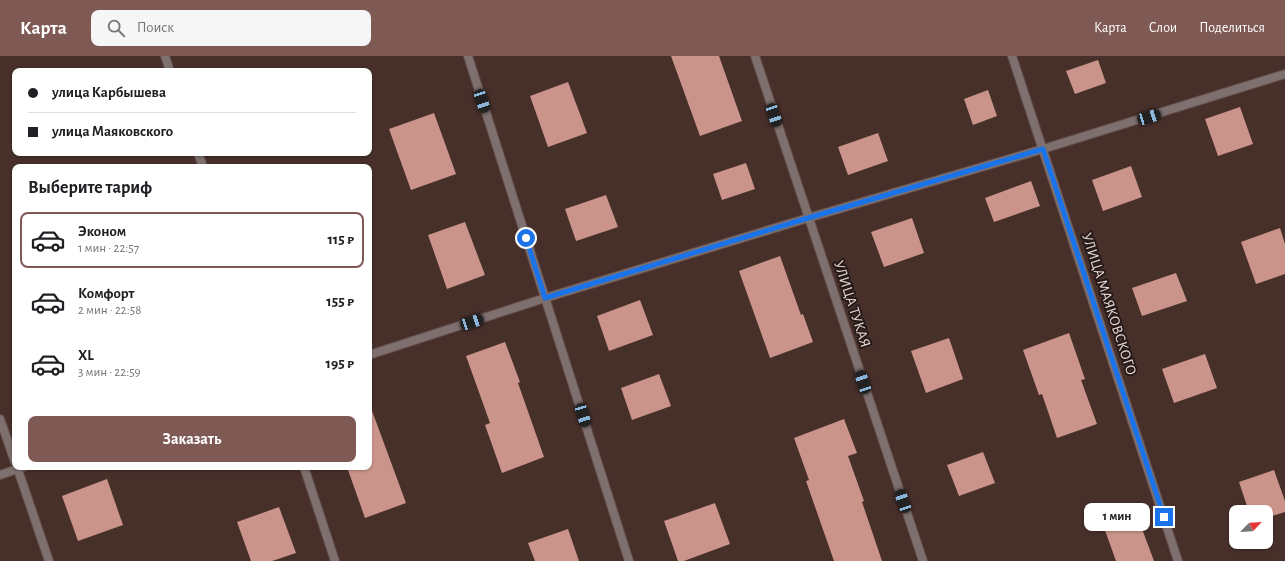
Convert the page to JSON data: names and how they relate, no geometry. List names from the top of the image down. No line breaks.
{"streets":{"street":["УЛИЦА ТУКАЯ","УЛИЦА МАЯКОВСКОГО"]},"north":"top right","page":{"header":"Карта","search":"Поиск","nav":["Карта","Слои","Поделиться"],"banner":["улица Карбышева","улица Маяковского"],"heading":"Выберите тариф","list":[{"name":"Эконом","note":"1 мин · 22:57","value":"115 ₽"},{"name":"Комфорт","note":"2 мин · 22:58","value":"155 ₽"},{"name":"XL","note":"3 мин · 22:59","value":"195 ₽"}],"buttons":"Заказать","bubble":"1 мин"}}
